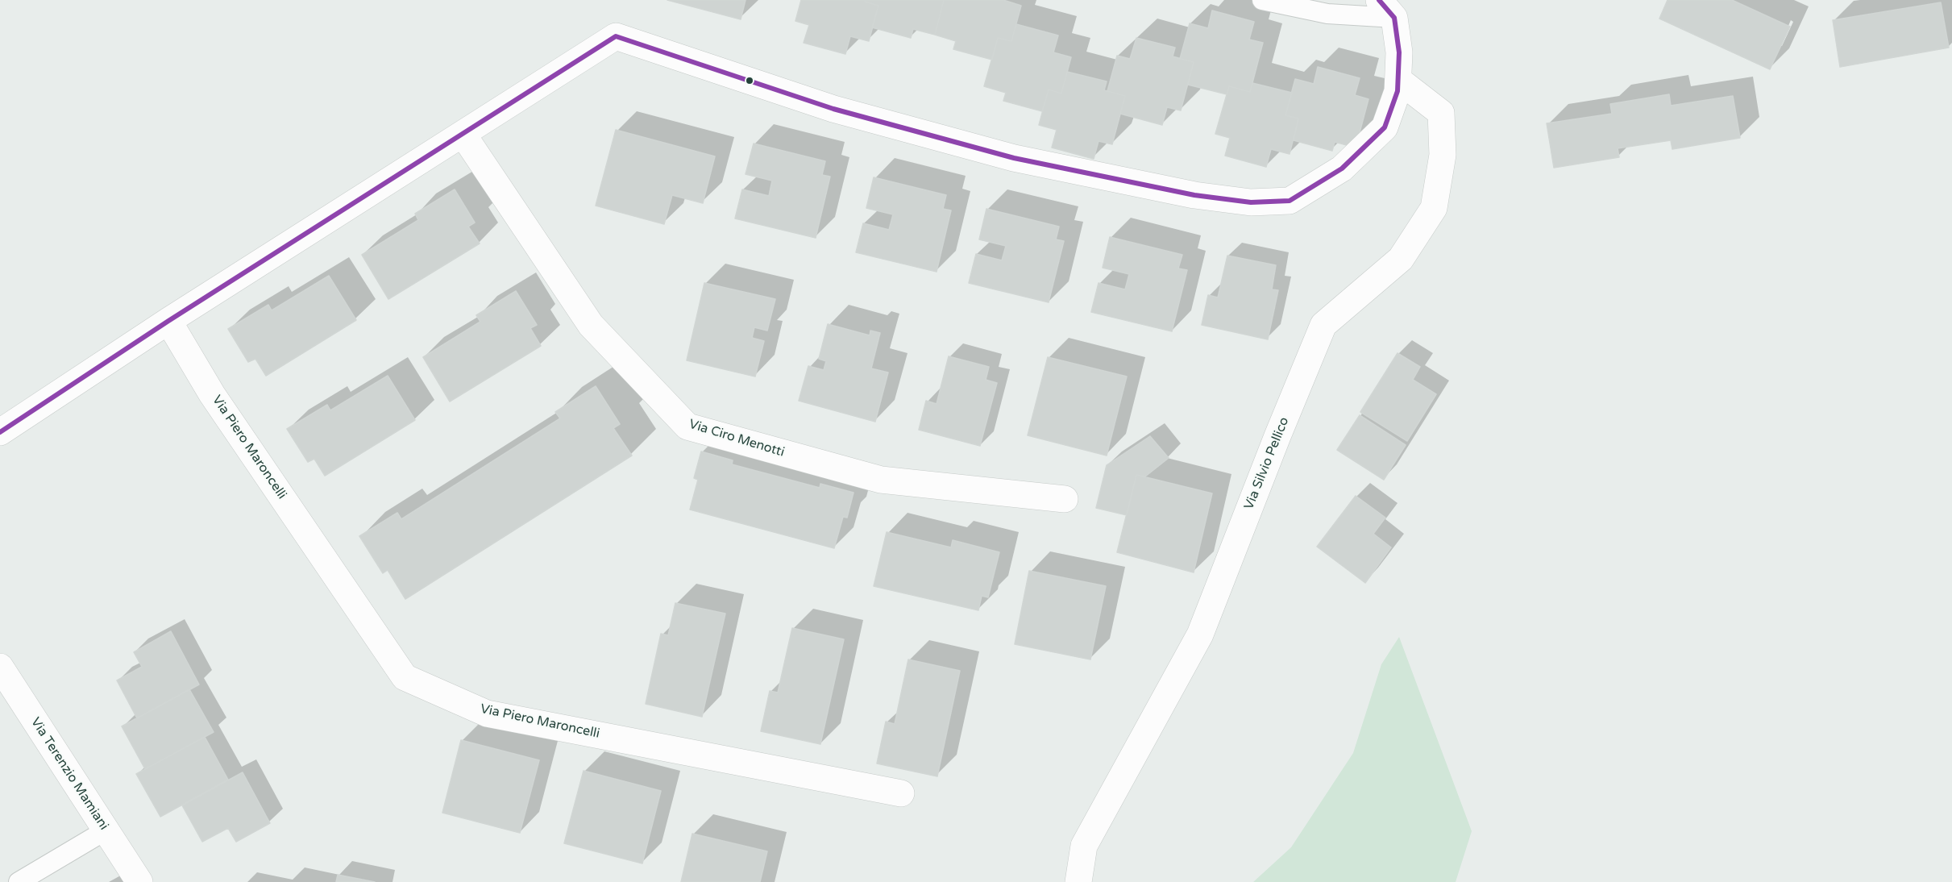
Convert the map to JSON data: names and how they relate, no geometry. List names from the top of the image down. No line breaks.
{"streets":{"street":["Via Ciro Menotti","Via Piero Maroncelli","Via Silvio Pellico","Via Terenzio Mamiani"]}}
